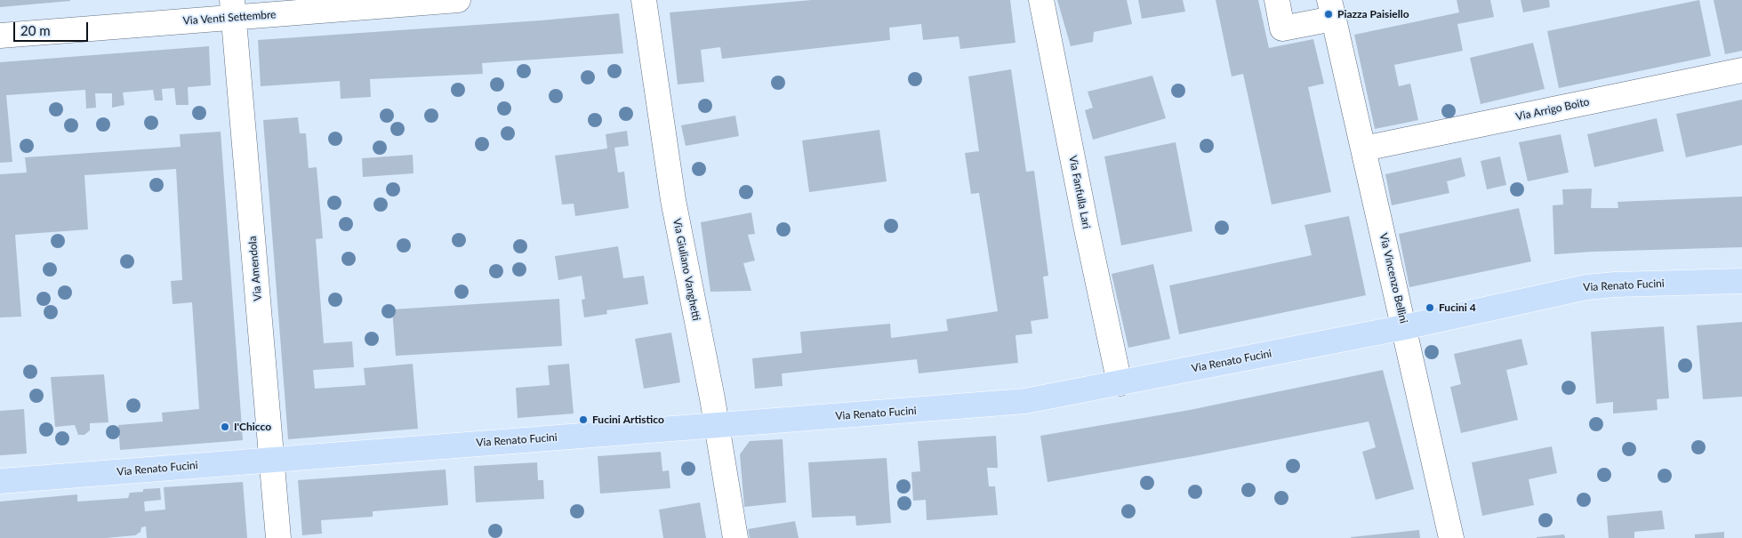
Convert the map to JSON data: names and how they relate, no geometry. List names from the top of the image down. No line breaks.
{"streets":{"main road":["Via Renato Fucini"],"street":["Via Venti Settembre","Via Arrigo Boito","Via Fanfulla Lari","Via Amendola","Via Giuliano Vanghetti","Via Vincenzo Bellini"]},"crossings":[["Via Venti Settembre","Via Amendola"],["Via Arrigo Boito","Via Vincenzo Bellini"],["Via Fanfulla Lari","Via Renato Fucini"],["Via Amendola","Via Renato Fucini"],["Via Giuliano Vanghetti","Via Renato Fucini"],["Via Vincenzo Bellini","Via Renato Fucini"]],"places":["Piazza Paisiello","Fucini 4","Fucini Artistico","I'Chicco"],"scale_bar":"20 m"}
